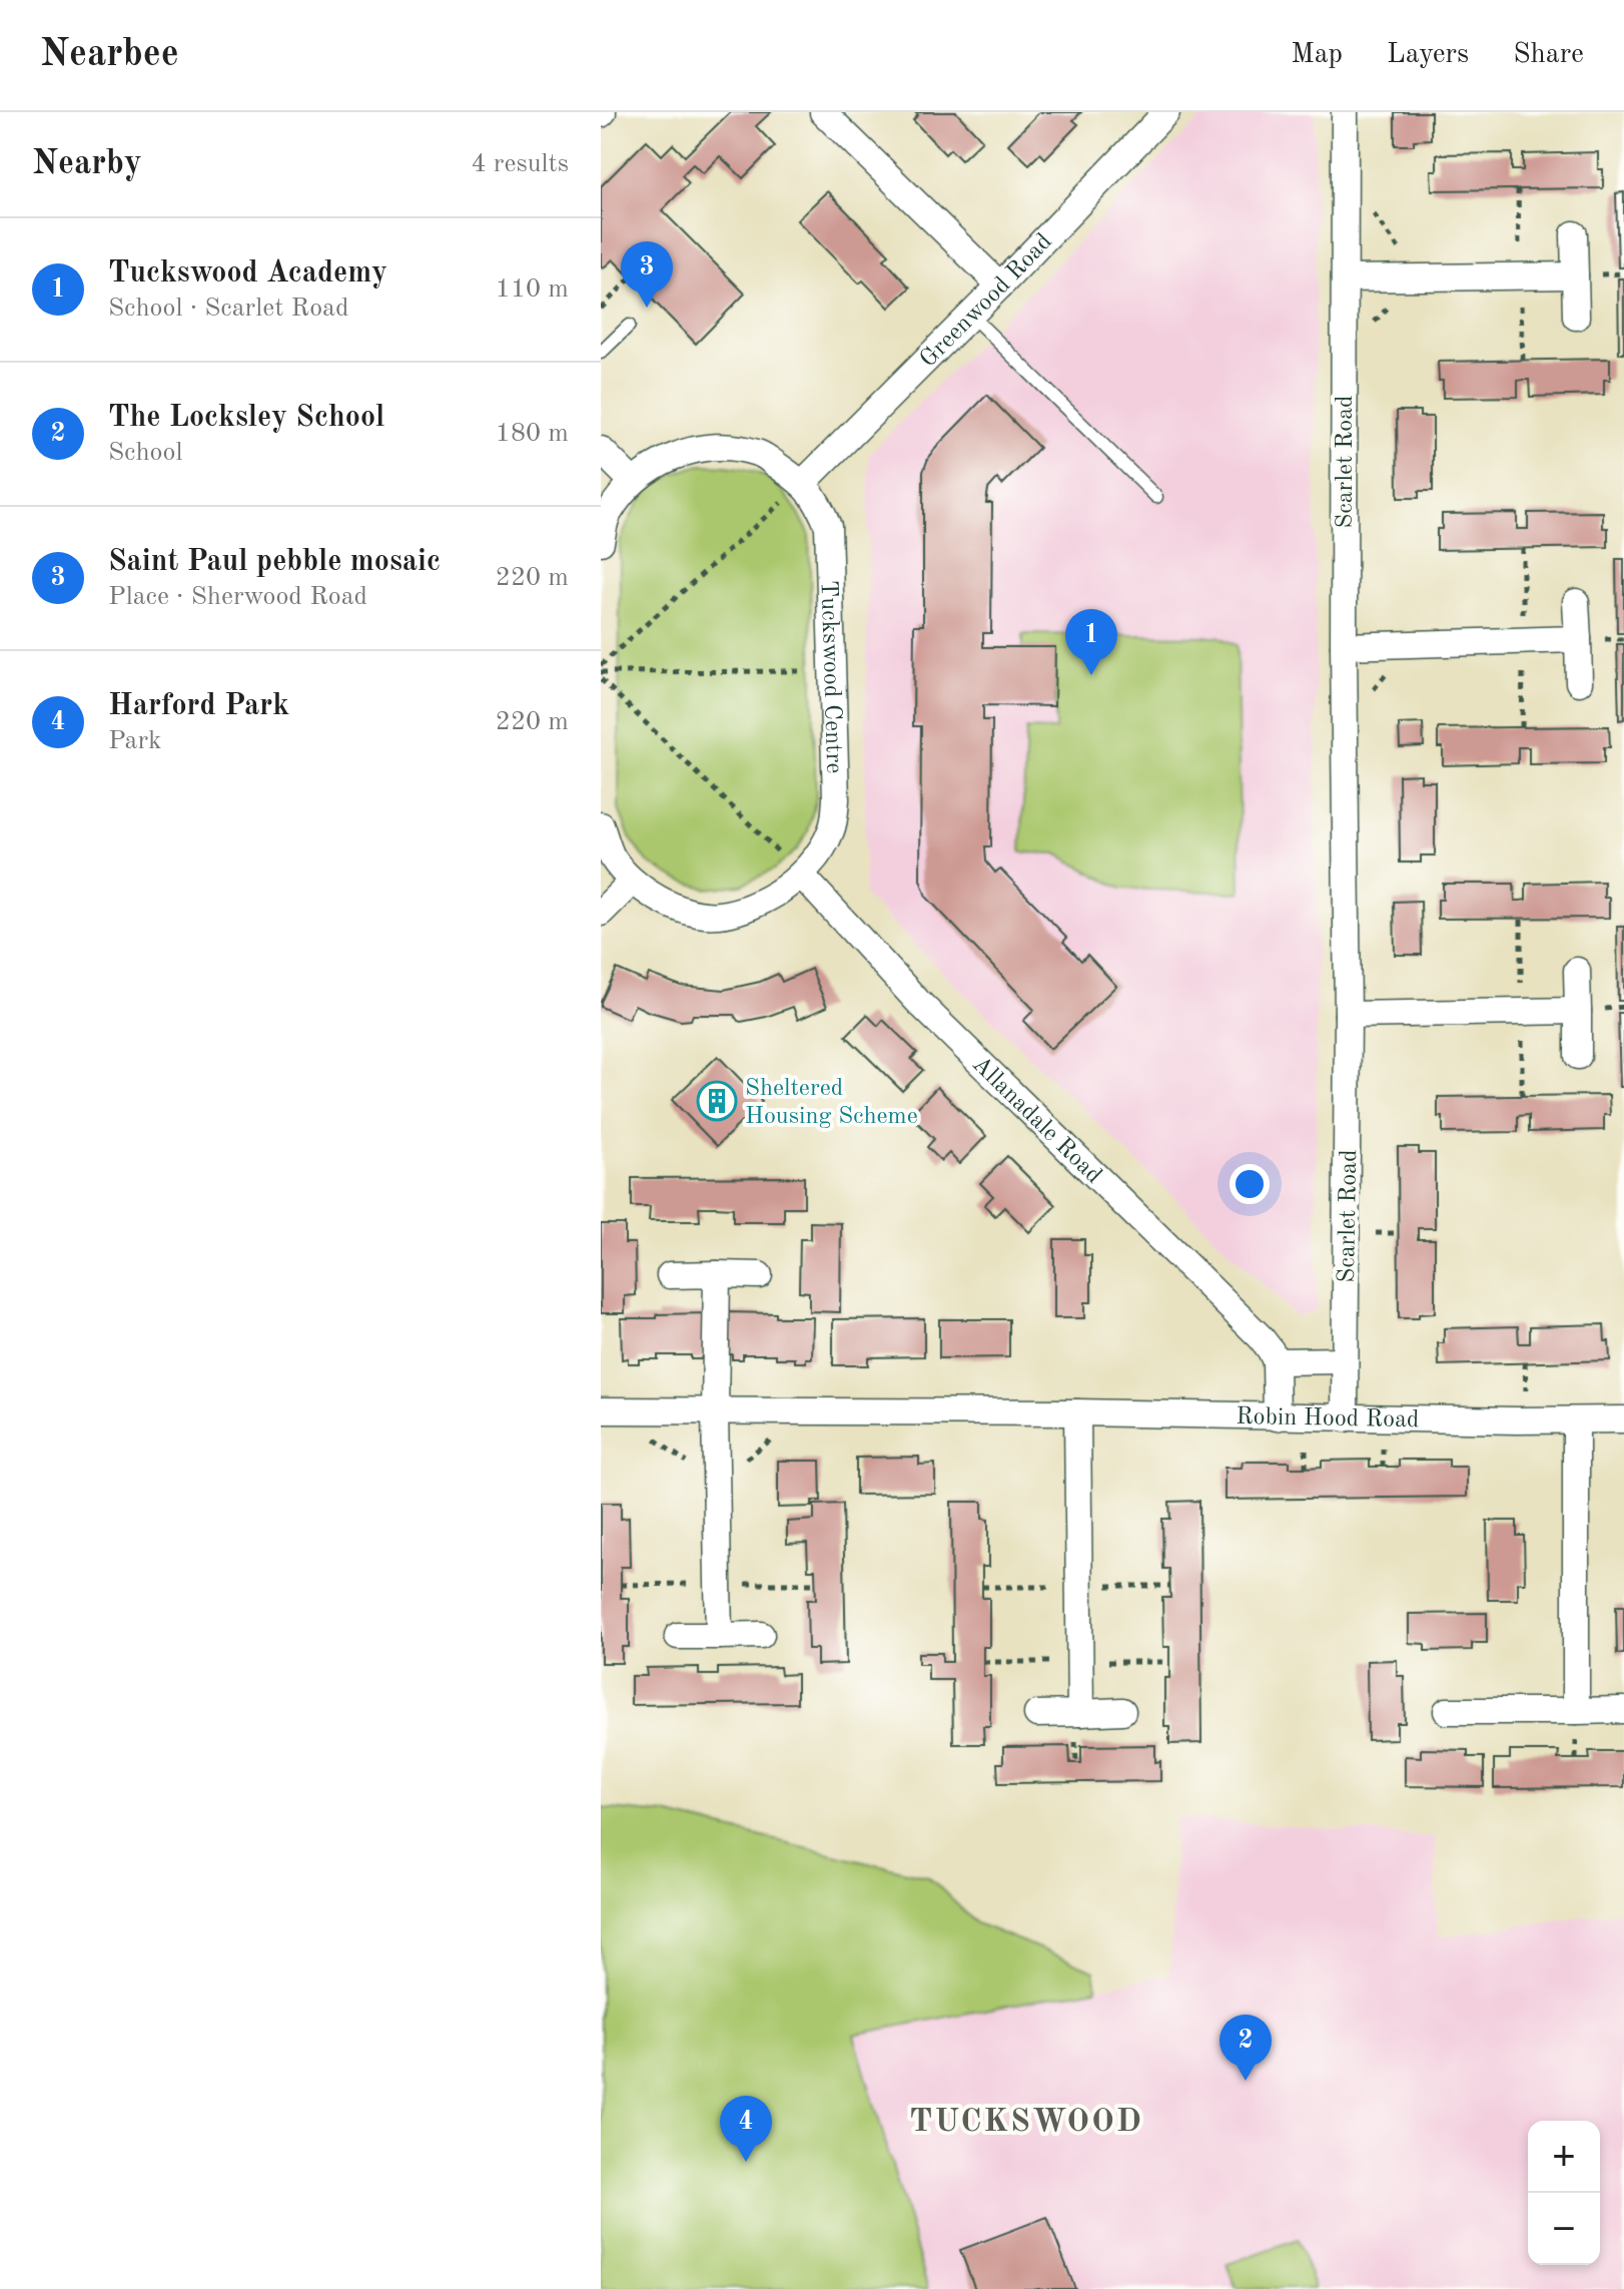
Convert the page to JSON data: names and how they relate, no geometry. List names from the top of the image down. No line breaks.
{"streets":{"street":["Greenwood Road","Scarlet Road","Tuckswood Centre","Allanadale Road","Robin Hood Road"]},"crossings":[["Greenwood Road","Tuckswood Centre"],["Scarlet Road","Robin Hood Road"],["Tuckswood Centre","Allanadale Road"]],"districts":["TUCKSWOOD"],"places":{"building":["Sheltered Housing Scheme"]},"page":{"header":"Nearbee","nav":["Map","Layers","Share"],"heading":["Nearby","4 results"],"list":[{"mark":"1","name":"Tuckswood Academy","note":"School · Scarlet Road","value":"110 m"},{"mark":"2","name":"The Locksley School","note":"School","value":"180 m"},{"mark":"3","name":"Saint Paul pebble mosaic","note":"Place · Sherwood Road","value":"220 m"},{"mark":"4","name":"Harford Park","note":"Park","value":"220 m"}],"pins":["3","1","2","4"],"map_buttons":["+","−"]}}
